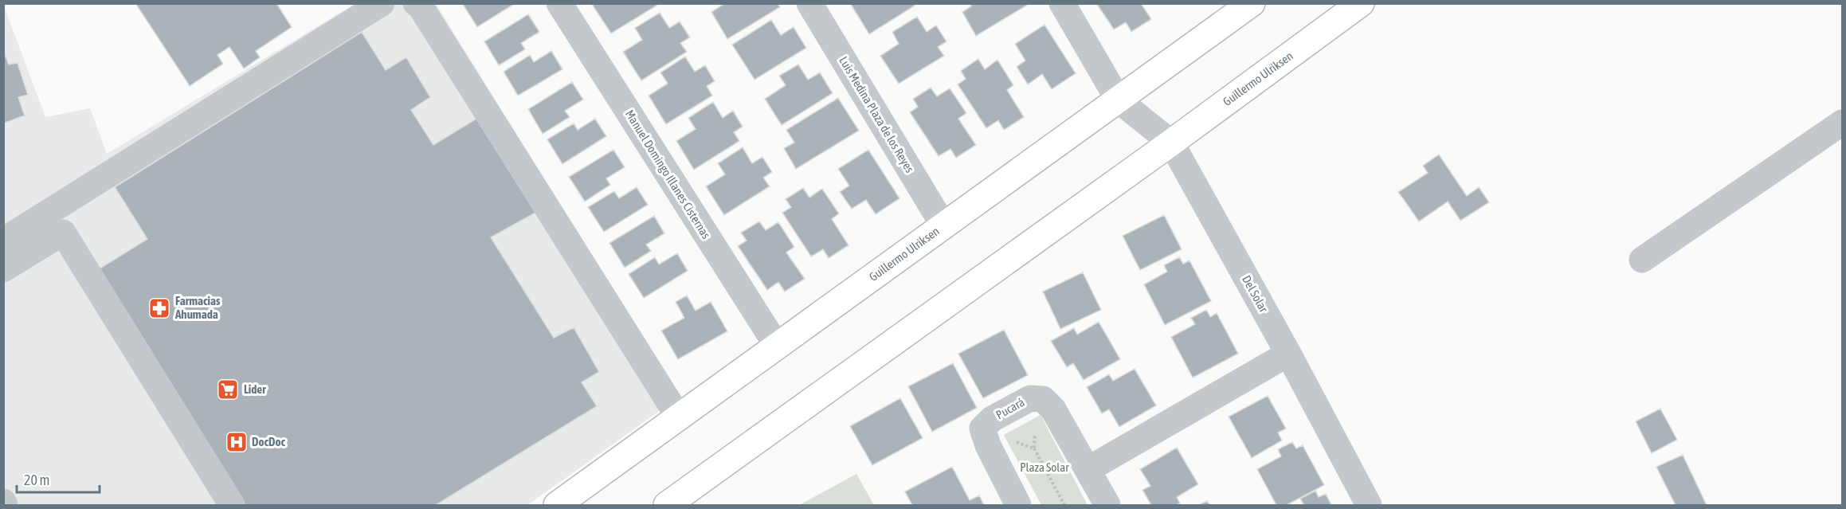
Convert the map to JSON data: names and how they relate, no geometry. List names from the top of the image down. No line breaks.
{"streets":{"main road":["Guillermo Ulriksen"],"street":["Luis Medina Plaza de los Reyes","Manuel Domingo Illanes Cisternas","Del Solar","Pucará"]},"crossings":[["Guillermo Ulriksen","Luis Medina Plaza de los Reyes"],["Guillermo Ulriksen","Manuel Domingo Illanes Cisternas"],["Guillermo Ulriksen","Del Solar"]],"parks":["Plaza Solar"],"places":{"pharmacy":["Farmacias Ahumada"],"supermarket":["Lider"],"hospital":["DocDoc"]},"scale_bar":"20 m"}
